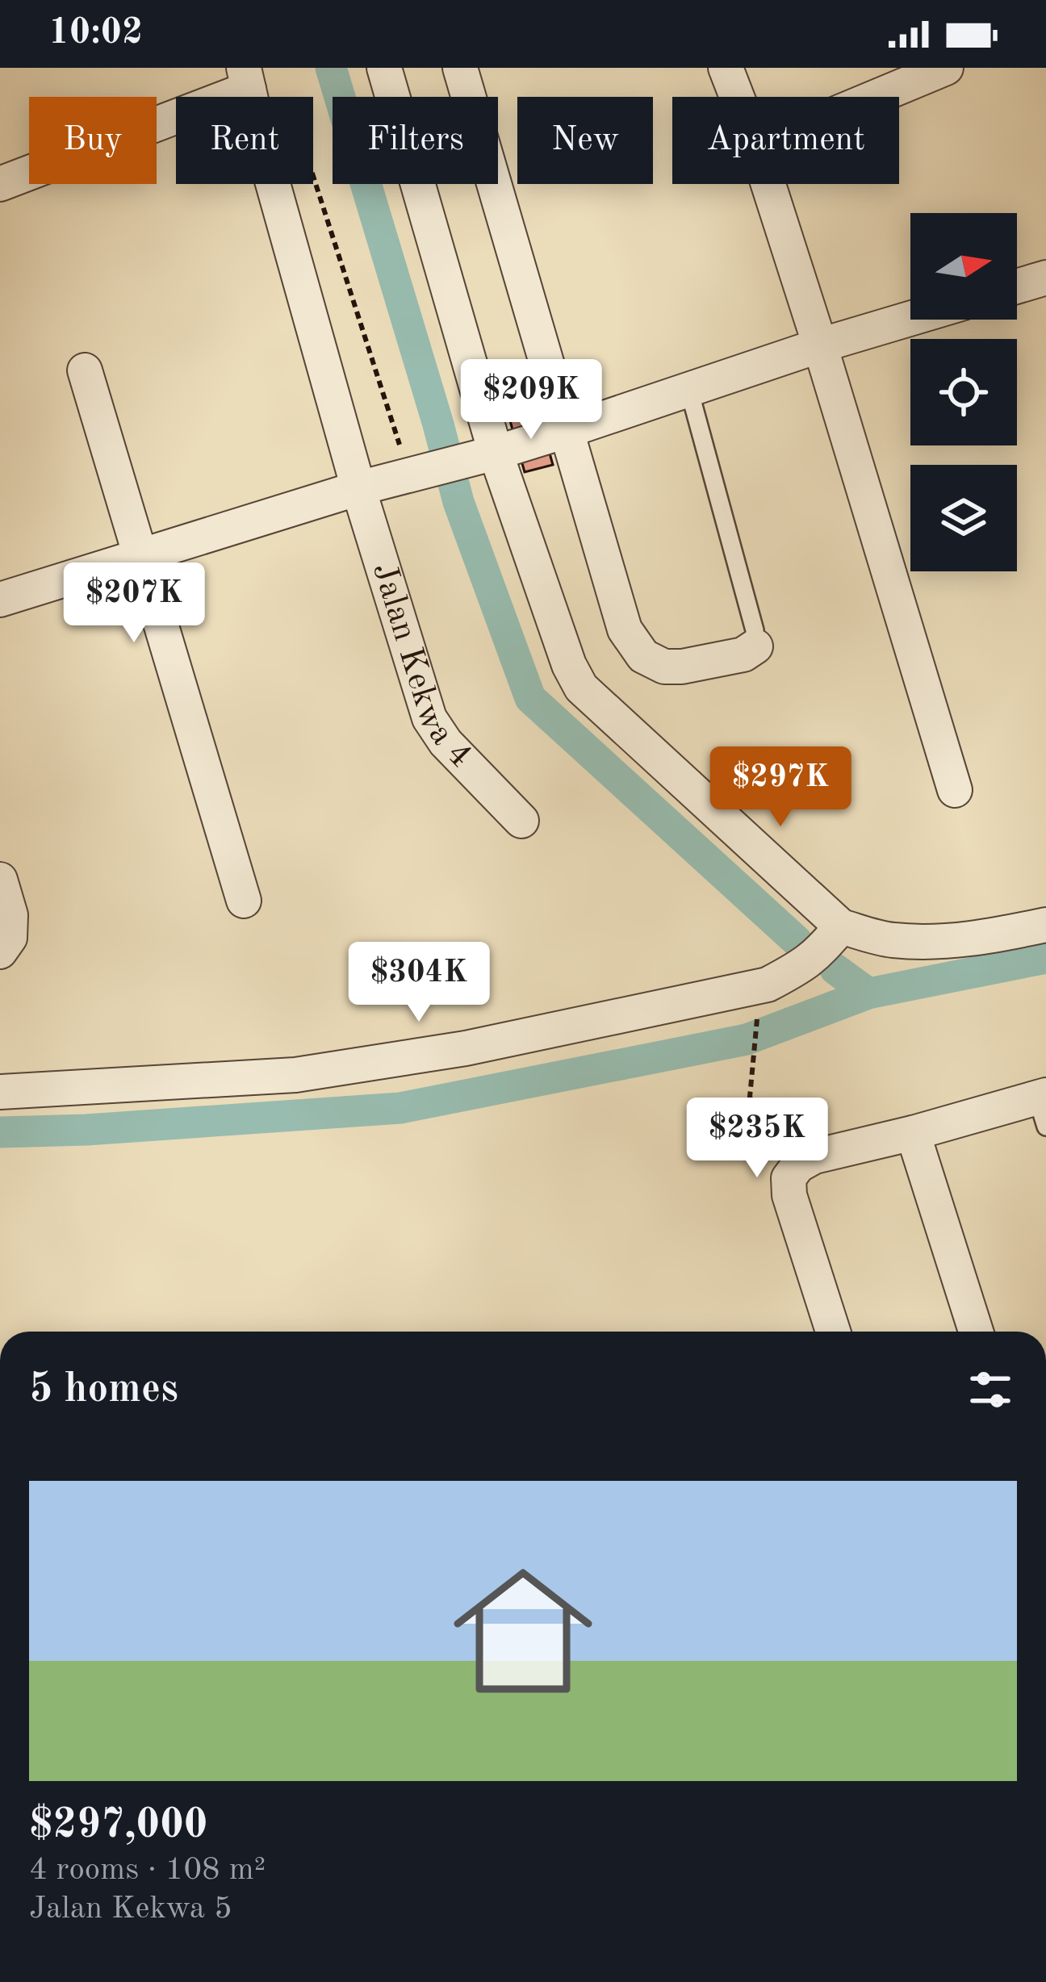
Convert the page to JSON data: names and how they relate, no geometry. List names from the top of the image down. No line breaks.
{"streets":{"street":["Jalan Kekwa 4"]},"north":"right","page":{"status":"10:02","chip":["Buy","Rent","Filters","New","Apartment"],"price":["$209K","$207K","$297K","$304K","$235K"],"heading":"5 homes","list":[{"name":"$297,000","note":"4 rooms · 108 m² · Jalan Kekwa 5"}]}}
